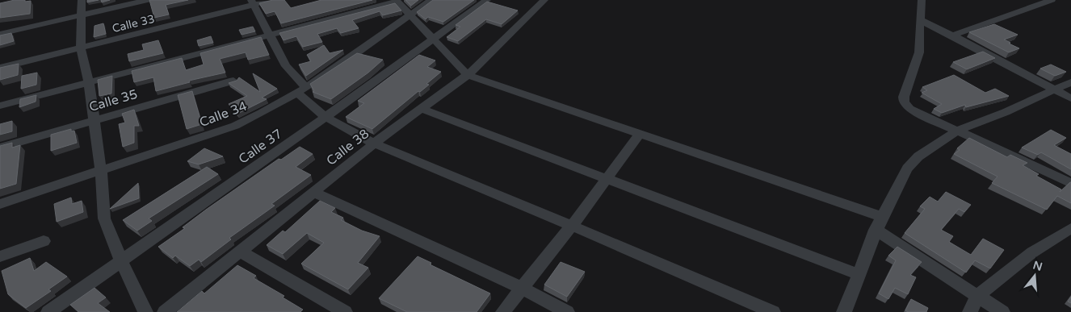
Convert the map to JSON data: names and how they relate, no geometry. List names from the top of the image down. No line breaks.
{"streets":{"street":["Calle 33","Calle 35","Calle 34","Calle 37","Calle 38"]},"north":"top"}
